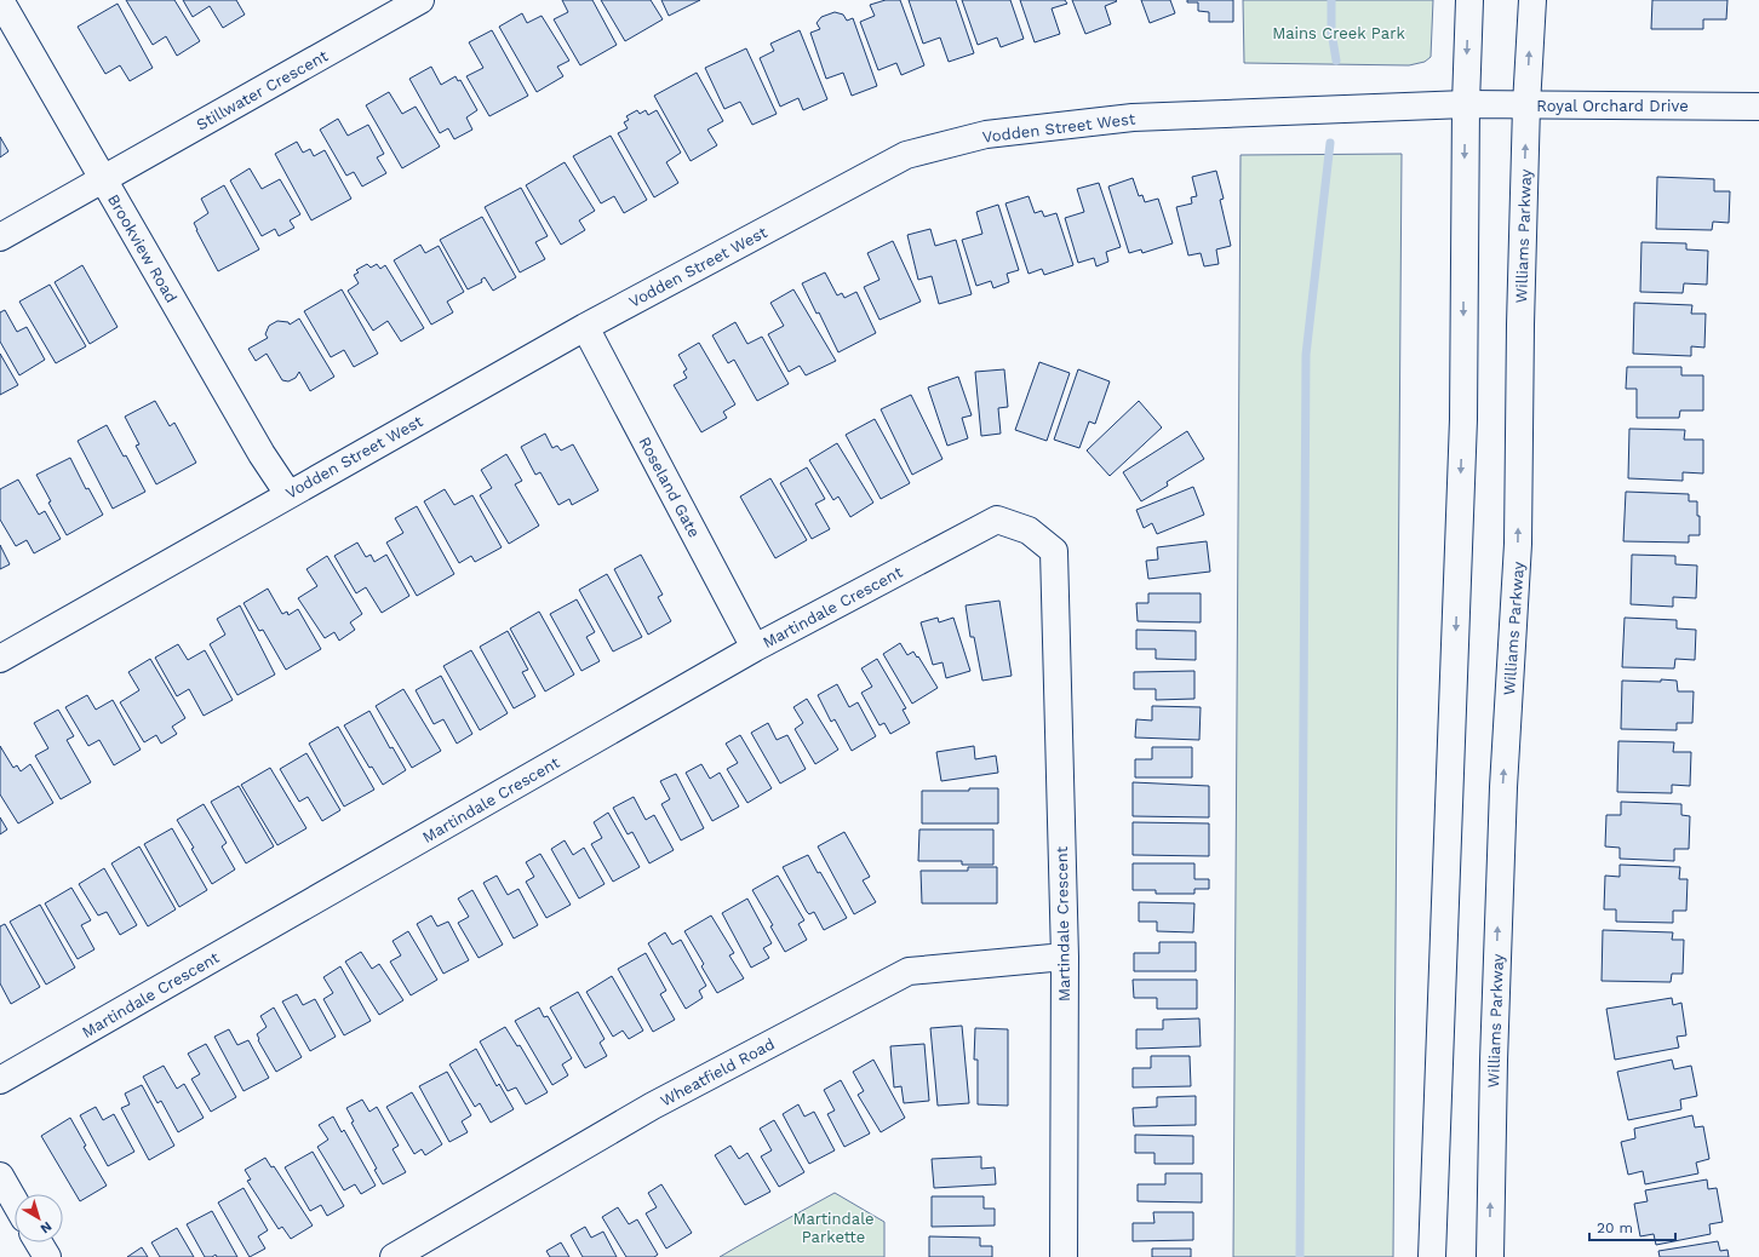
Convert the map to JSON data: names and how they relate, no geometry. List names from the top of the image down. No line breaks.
{"streets":{"street":["Stillwater Crescent","Royal Orchard Drive","Vodden Street West","Williams Parkway","Brookview Road","Roseland Gate","Martindale Crescent","Wheatfield Road"]},"crossings":[["Stillwater Crescent","Brookview Road"],["Royal Orchard Drive","Vodden Street West"],["Royal Orchard Drive","Williams Parkway"],["Vodden Street West","Brookview Road"],["Vodden Street West","Roseland Gate"],["Roseland Gate","Martindale Crescent"],["Martindale Crescent","Wheatfield Road"]],"parks":["Mains Creek Park","Martindale Parkette"],"scale_bar":"20 m","north":"bottom right"}
